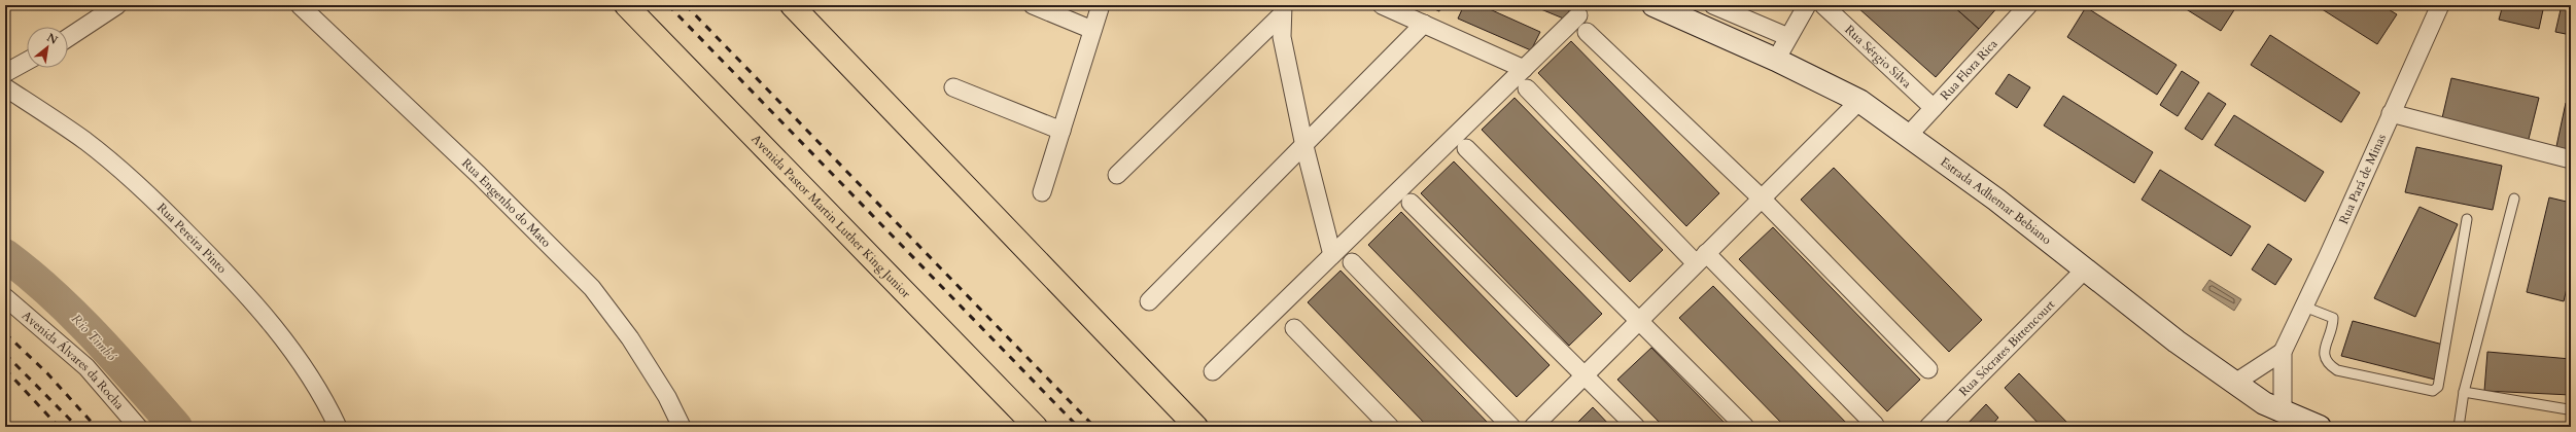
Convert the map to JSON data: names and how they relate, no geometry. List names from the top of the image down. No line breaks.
{"streets":{"main road":["Estrada Adhemar Bebiano","Avenida Pastor Martin Luther King Junior"],"street":["Rua Sérgio Silva","Rua Flora Rica","Rua Pará de Minas","Rua Engenho do Mato","Rua Pereira Pinto","Rua Sócrates Bittencourt","Avenida Álvares da Rocha"]},"crossings":[["Rua Sérgio Silva","Rua Flora Rica"],["Rua Flora Rica","Estrada Adhemar Bebiano"],["Rua Pará de Minas","Estrada Adhemar Bebiano"],["Estrada Adhemar Bebiano","Rua Sócrates Bittencourt"]],"water":["Rio Timbó"],"north":"top right"}
